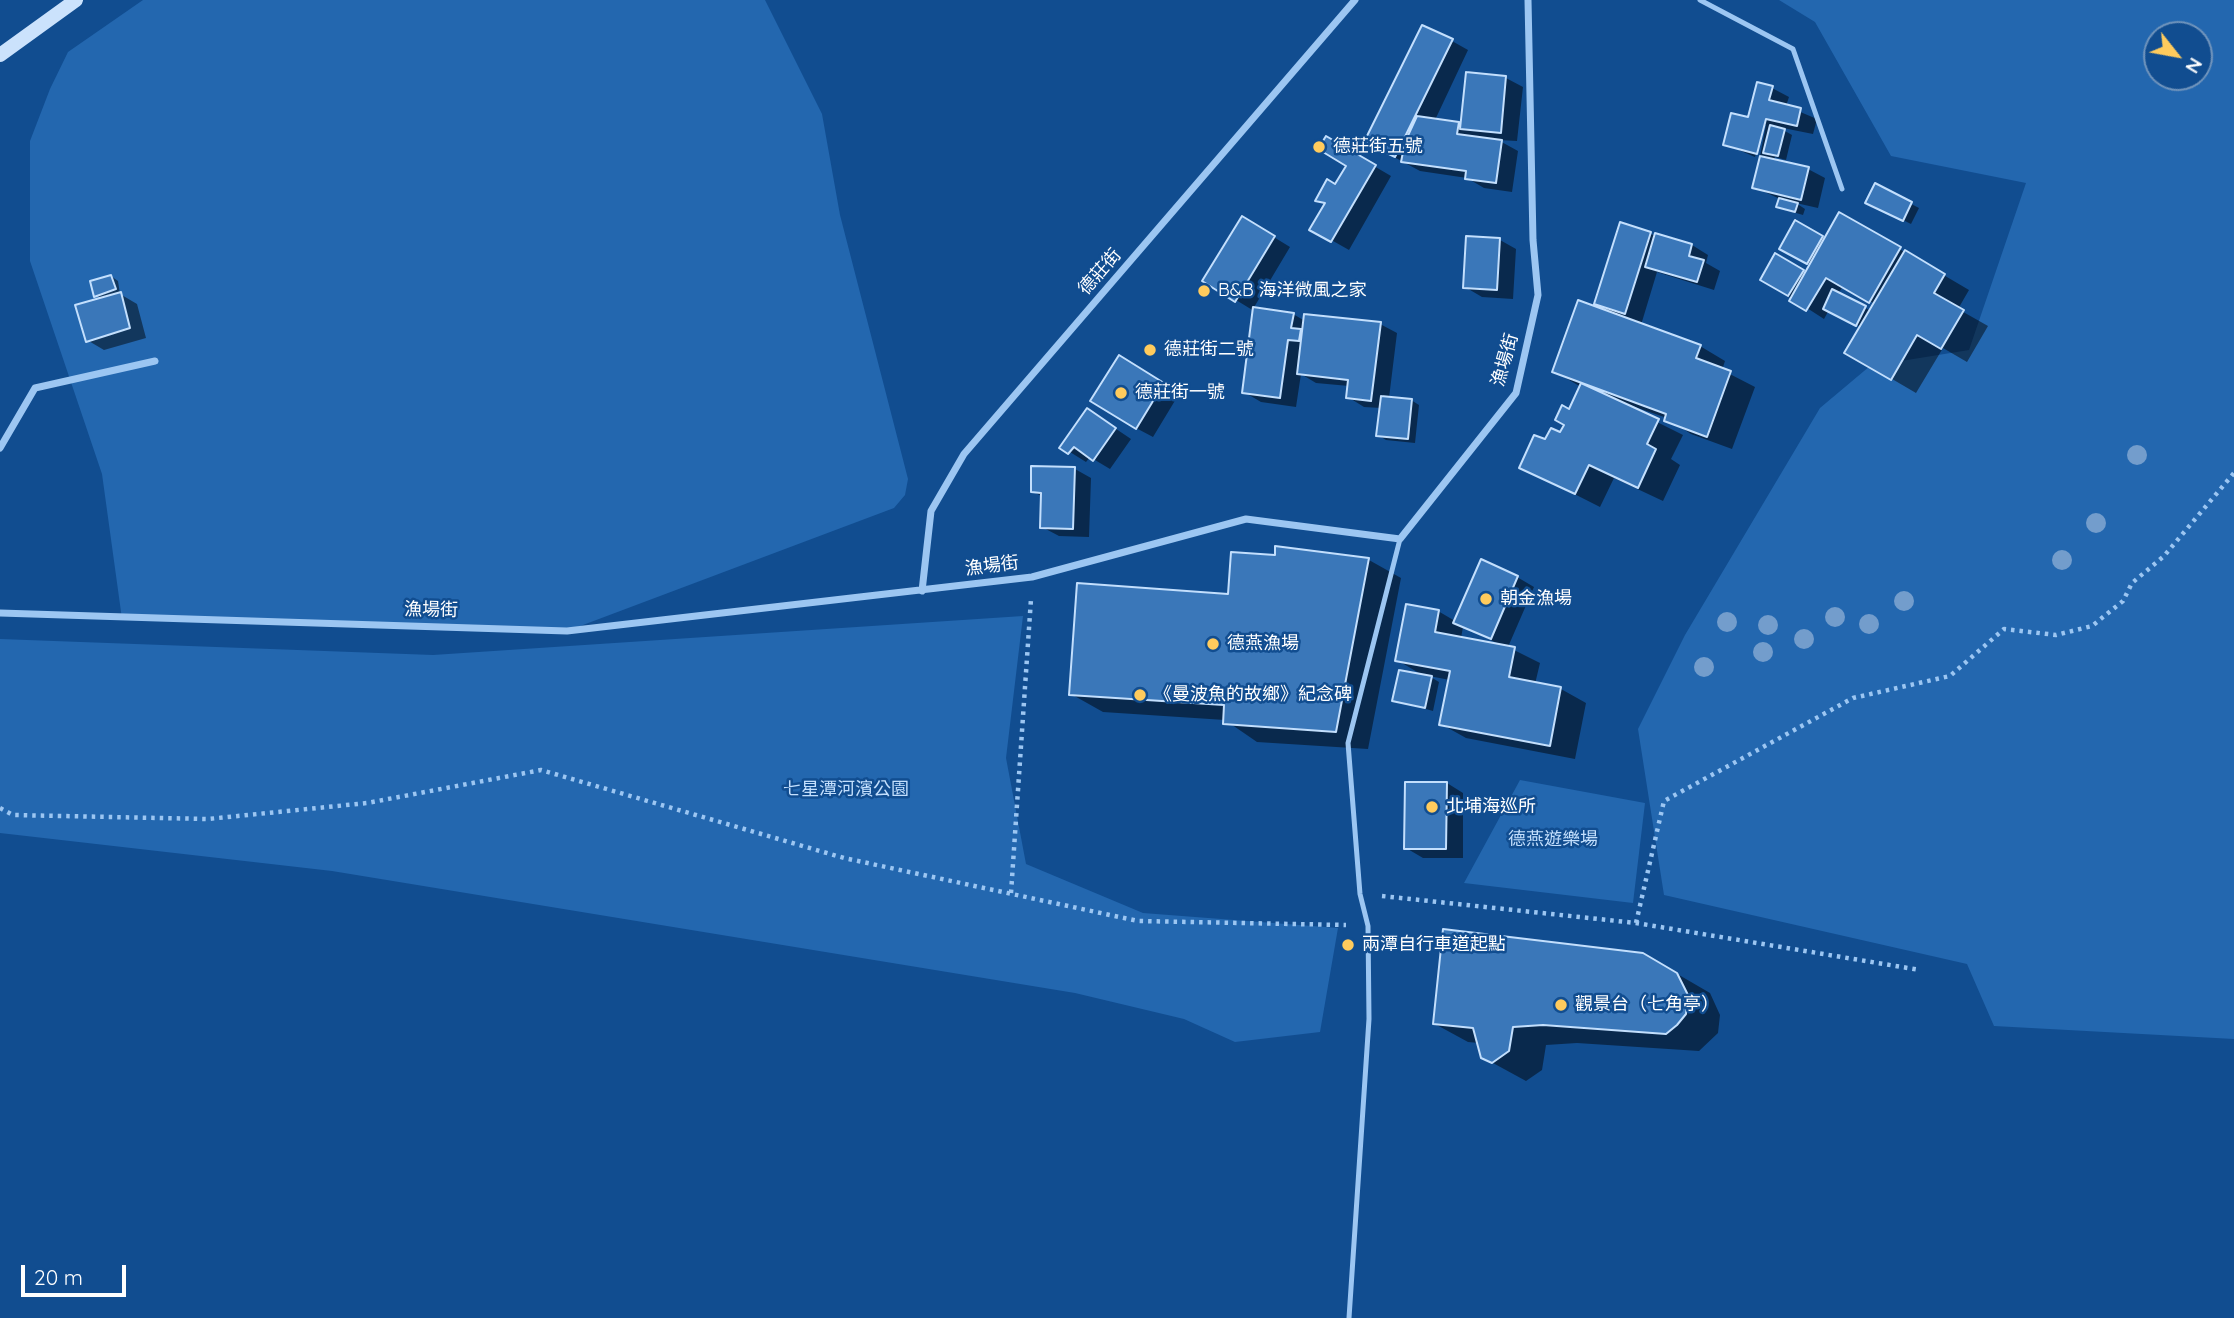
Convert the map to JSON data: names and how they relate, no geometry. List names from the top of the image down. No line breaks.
{"streets":{"street":["德莊街","漁場街"]},"crossings":[["德莊街","漁場街"]],"parks":["七星潭河濱公園","德燕遊樂場"],"places":["德莊街五號","B&B 海洋微風之家","德莊街二號","德莊街一號","朝金漁場","德燕漁場","《曼波魚的故鄉》紀念碑","北埔海巡所","兩潭自行車道起點","觀景台（七角亭）"],"scale_bar":"20 m","north":"bottom right"}
